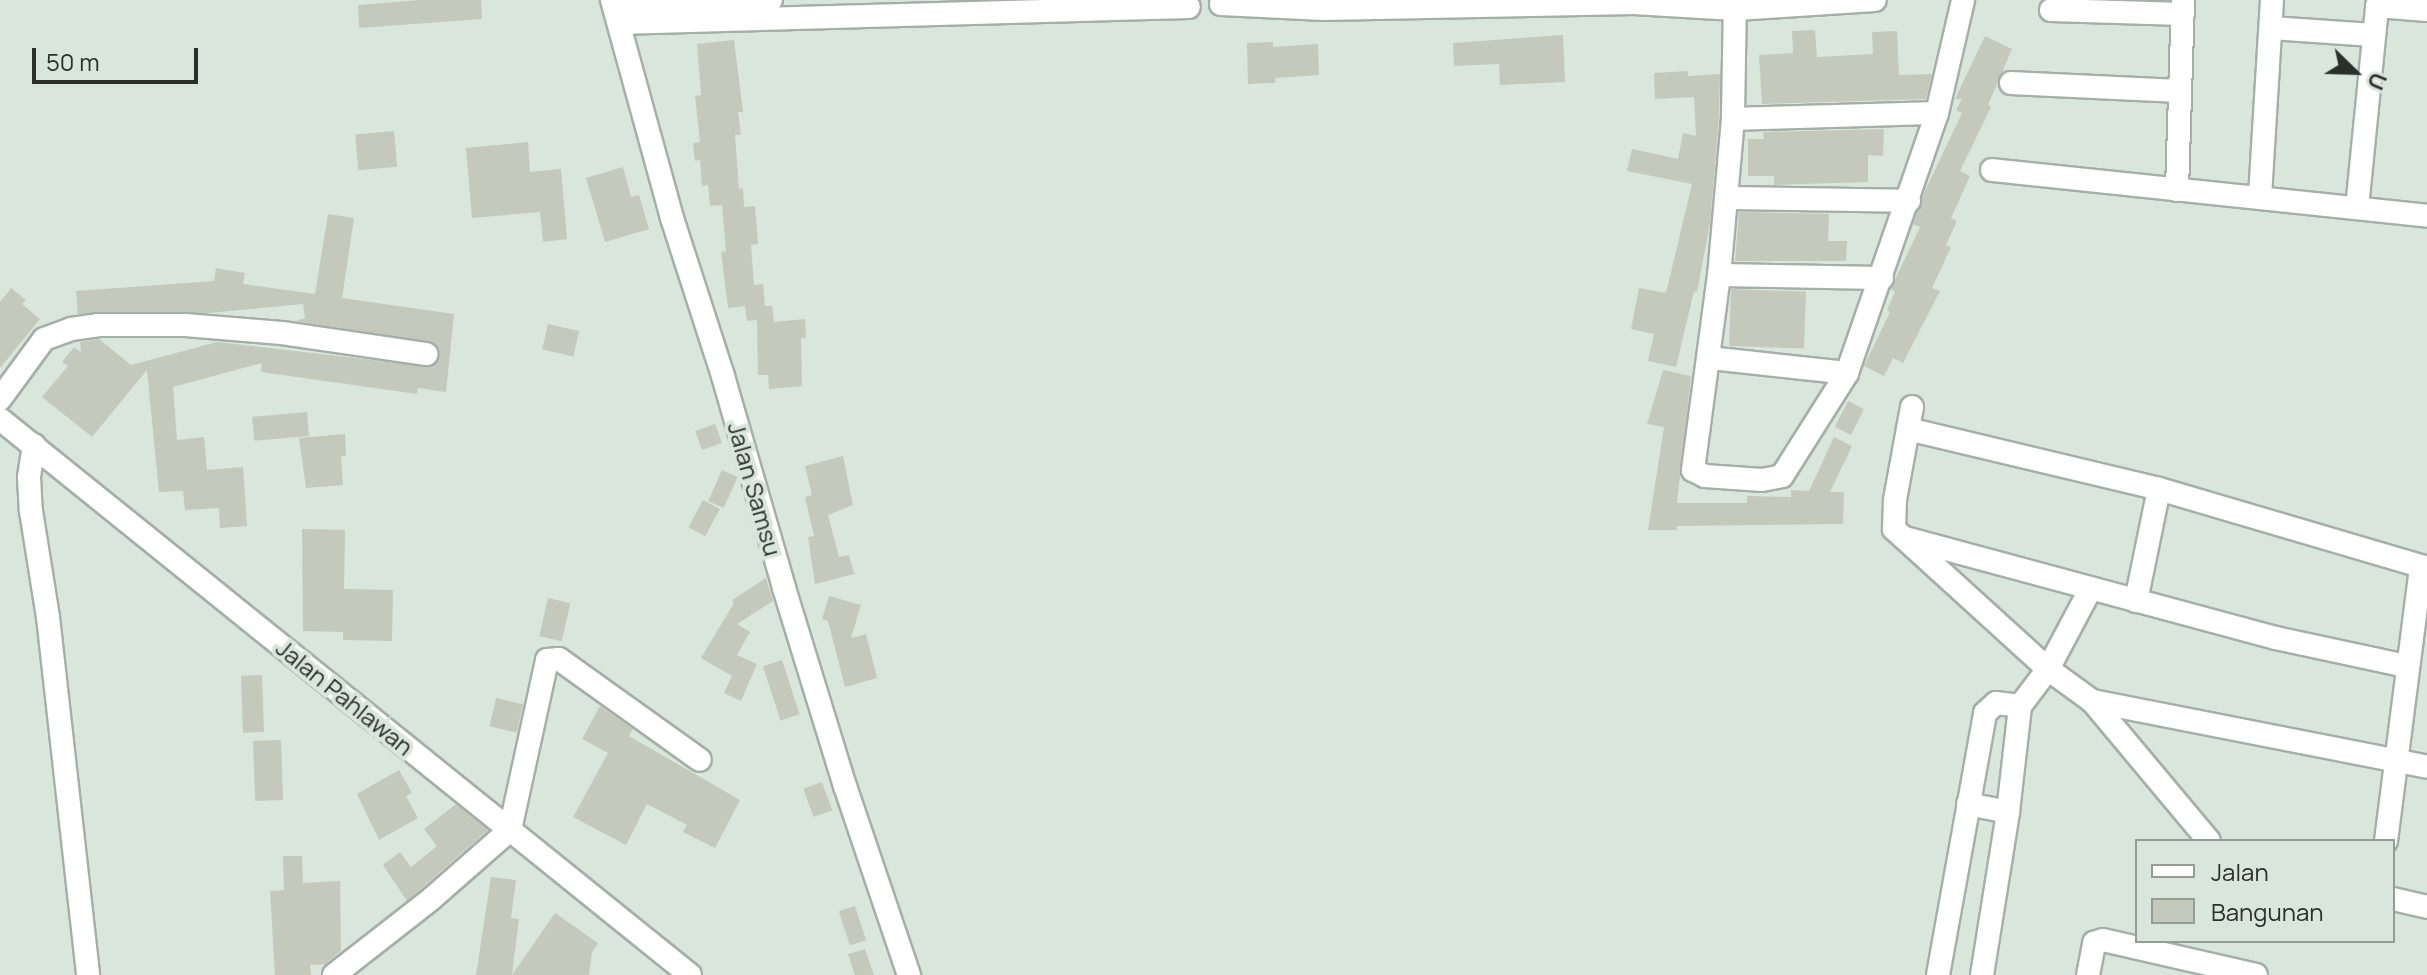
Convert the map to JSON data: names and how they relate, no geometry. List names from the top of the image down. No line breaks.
{"streets":{"street":["Jalan Samsu","Jalan Pahlawan"]},"legend":["Jalan","Bangunan"],"scale_bar":"50 m","north":"bottom right"}
